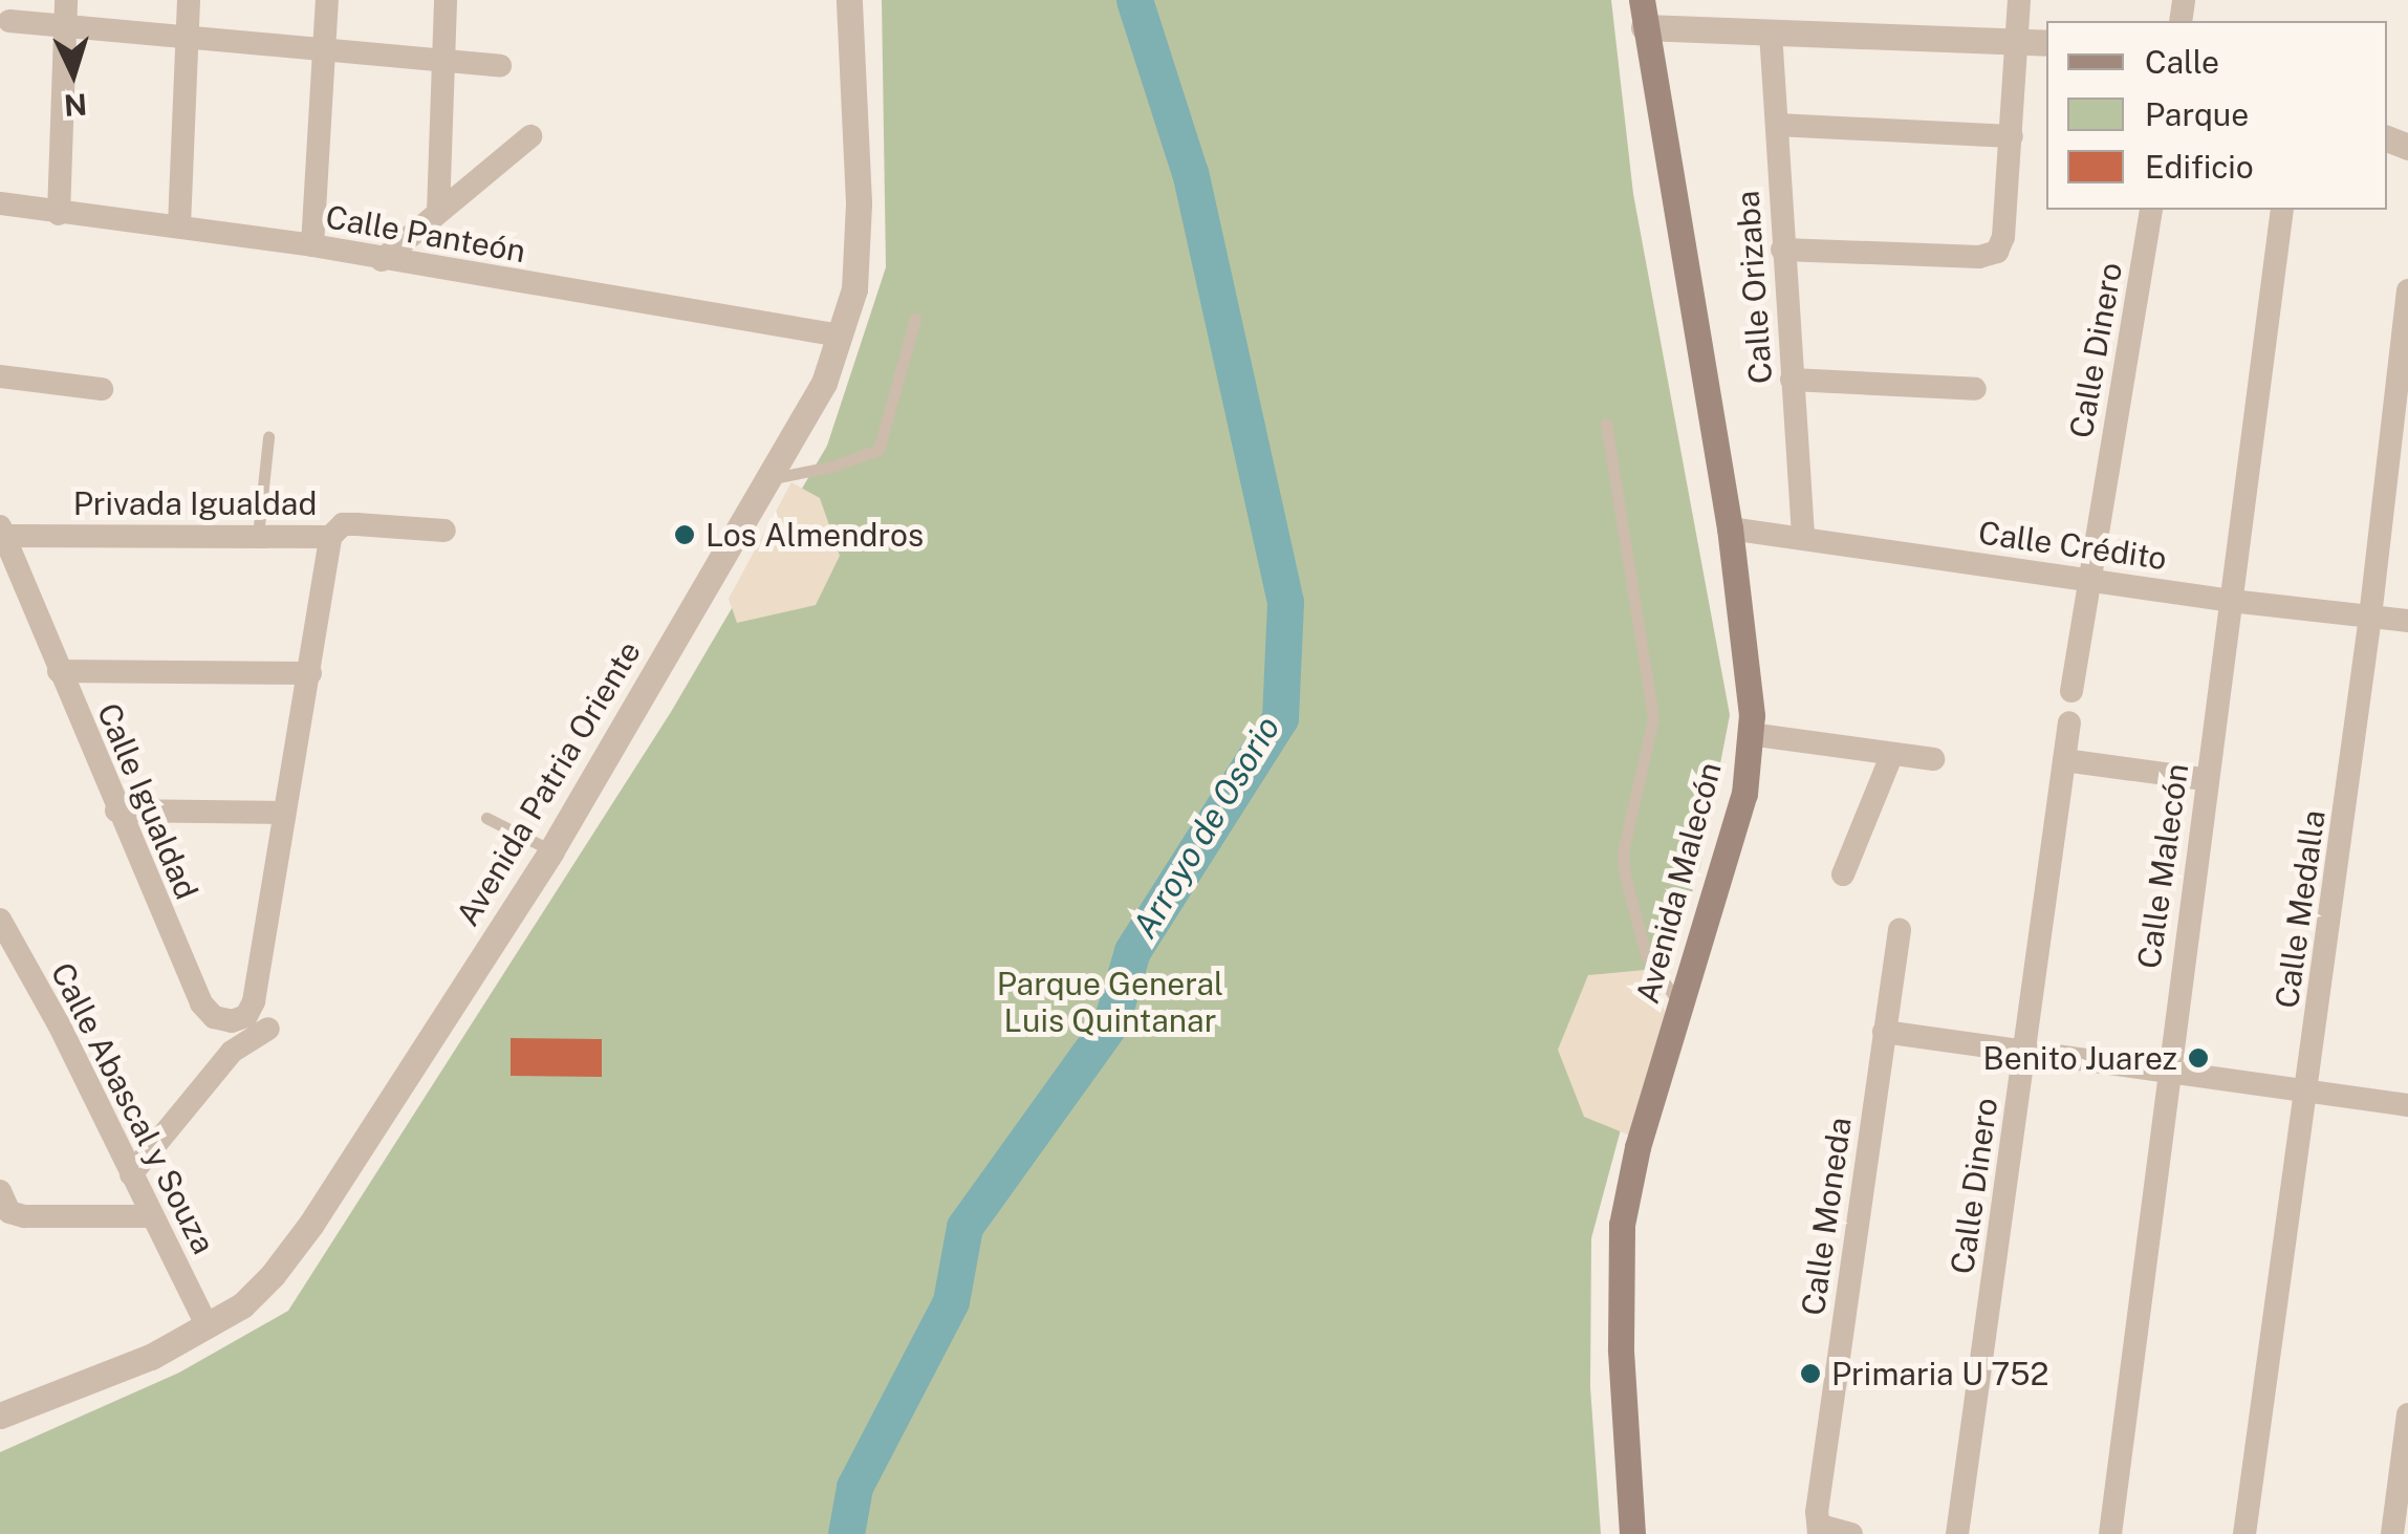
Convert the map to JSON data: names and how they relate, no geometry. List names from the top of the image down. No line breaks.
{"streets":{"main road":["Avenida Malecón"],"street":["Calle Panteón","Calle Orizaba","Calle Dinero","Privada Igualdad","Calle Crédito","Avenida Patria Oriente","Calle Igualdad","Calle Malecón","Calle Medalla","Calle Abascal y Souza","Calle Moneda"]},"crossings":[["Calle Panteón","Avenida Patria Oriente"],["Calle Orizaba","Calle Crédito"],["Calle Dinero","Calle Crédito"],["Privada Igualdad","Calle Igualdad"],["Calle Crédito","Calle Malecón"],["Calle Crédito","Avenida Malecón"],["Calle Crédito","Calle Medalla"],["Avenida Patria Oriente","Calle Abascal y Souza"]],"water":["Arroyo de Osorio"],"parks":["Parque General Luis Quintanar"],"places":["Los Almendros","Benito Juarez","Primaria U 752"],"legend":["Calle","Parque","Edificio"],"north":"bottom"}
